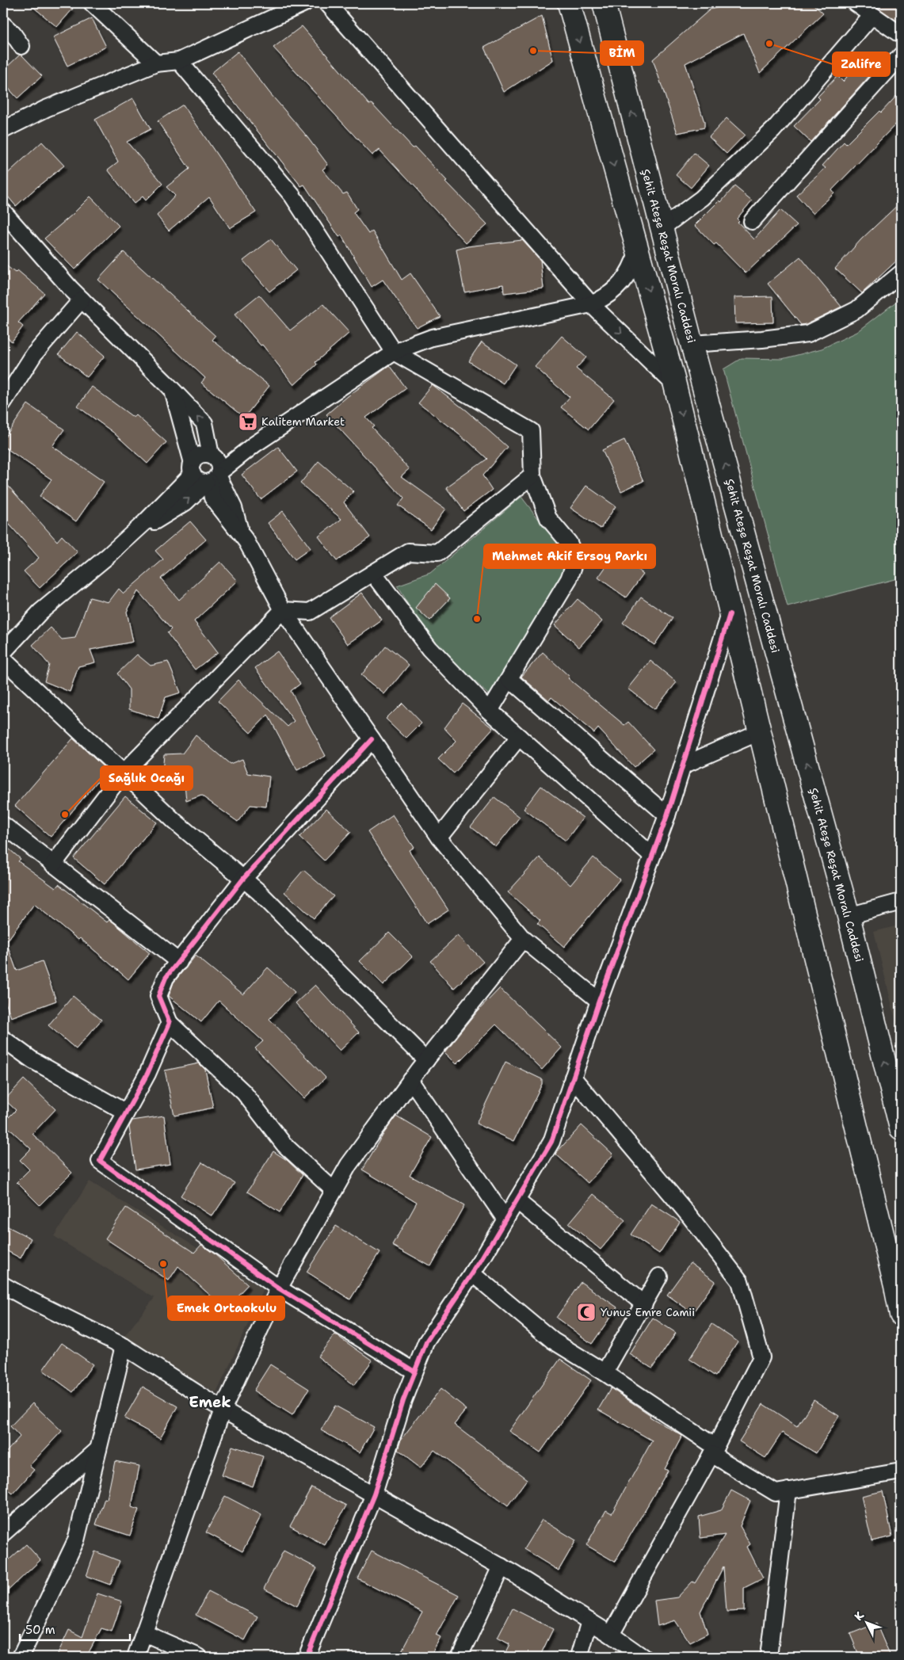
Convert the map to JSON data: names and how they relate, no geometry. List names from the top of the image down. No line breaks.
{"streets":{"main road":["Şehit Ateşe Reşat Moralı Caddesi"]},"districts":["Emek"],"places":{"other":["Zalifre","BİM","Mehmet Akif Ersoy Parkı","Sağlık Ocağı","Emek Ortaokulu"],"supermarket":["Kalitem Market"],"mosque":["Yunus Emre Camii"]},"scale_bar":"50 m","north":"top left"}
